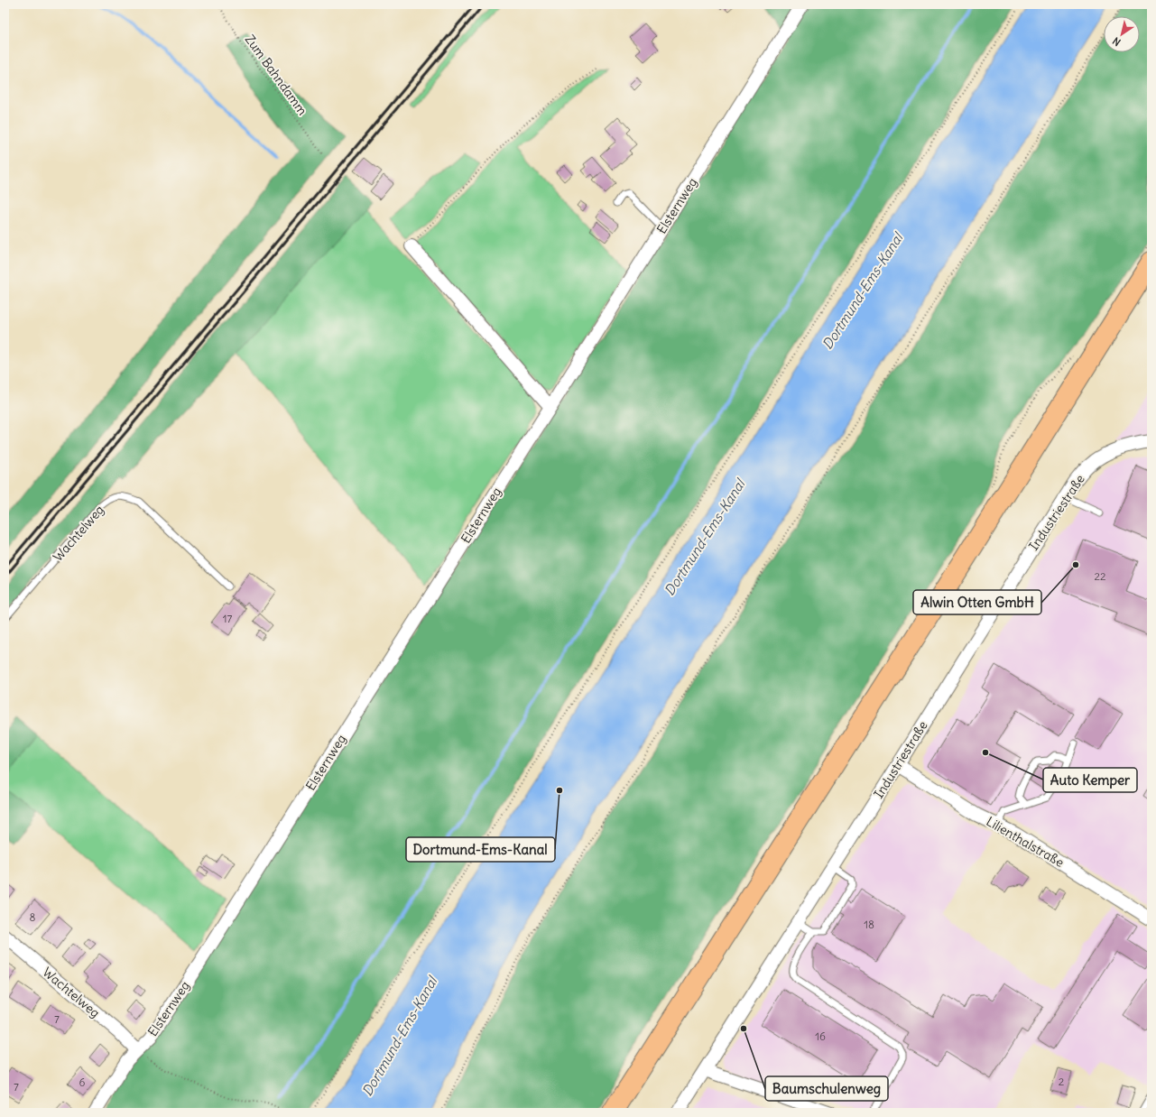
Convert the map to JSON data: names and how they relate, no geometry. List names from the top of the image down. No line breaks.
{"streets":{"street":["Elsternweg","Industriestraße","Wachtelweg","Lilienthalstraße"],"path":["Zum Bahndamm"]},"crossings":[["Elsternweg","Wachtelweg"],["Industriestraße","Lilienthalstraße"]],"water":["Dortmund-Ems-Kanal"],"places":["Alwin Otten GmbH","Auto Kemper","Dortmund-Ems-Kanal","Baumschulenweg"],"house_numbers":["22","17","8","18","7","16","2","6","7"],"north":"bottom left"}
